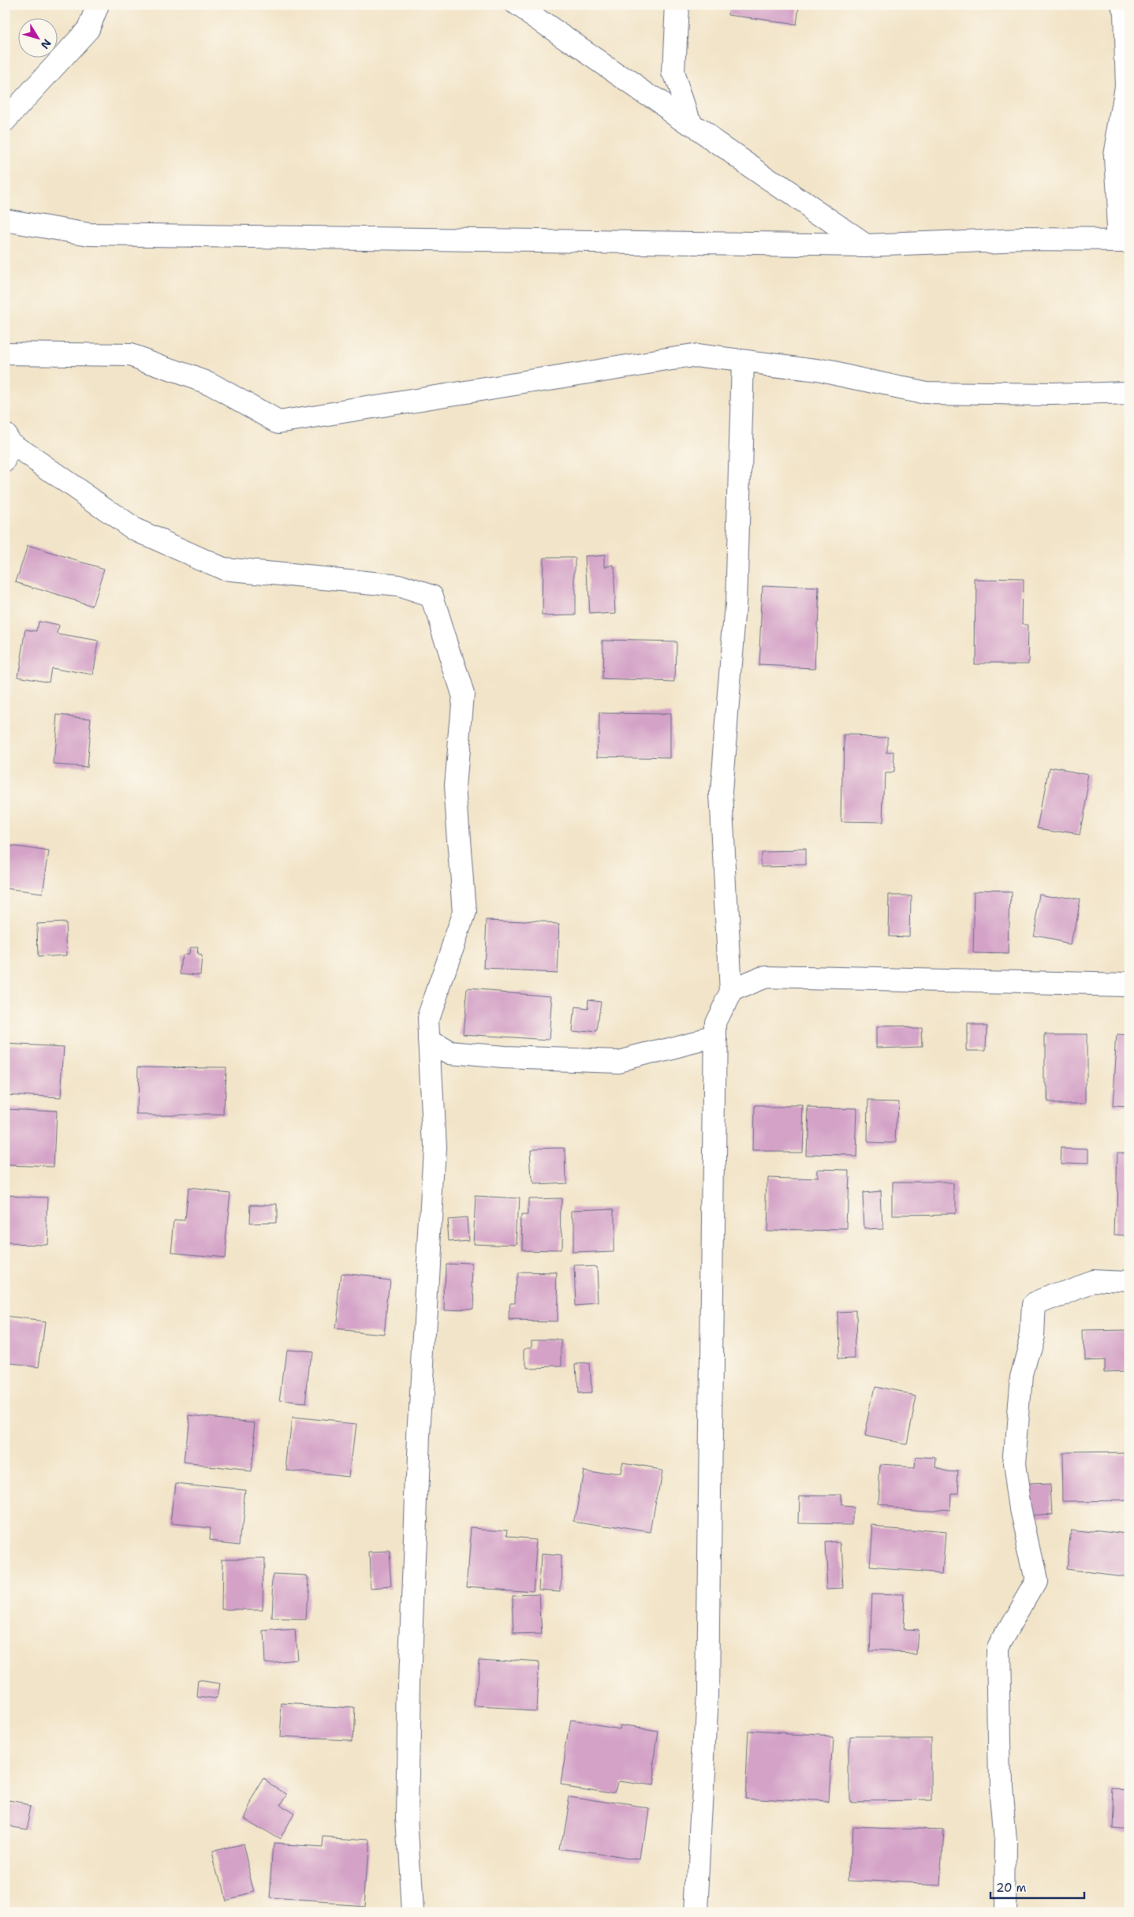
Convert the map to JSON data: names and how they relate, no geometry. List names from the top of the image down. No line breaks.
{"scale_bar":"20 m","north":"bottom right"}
